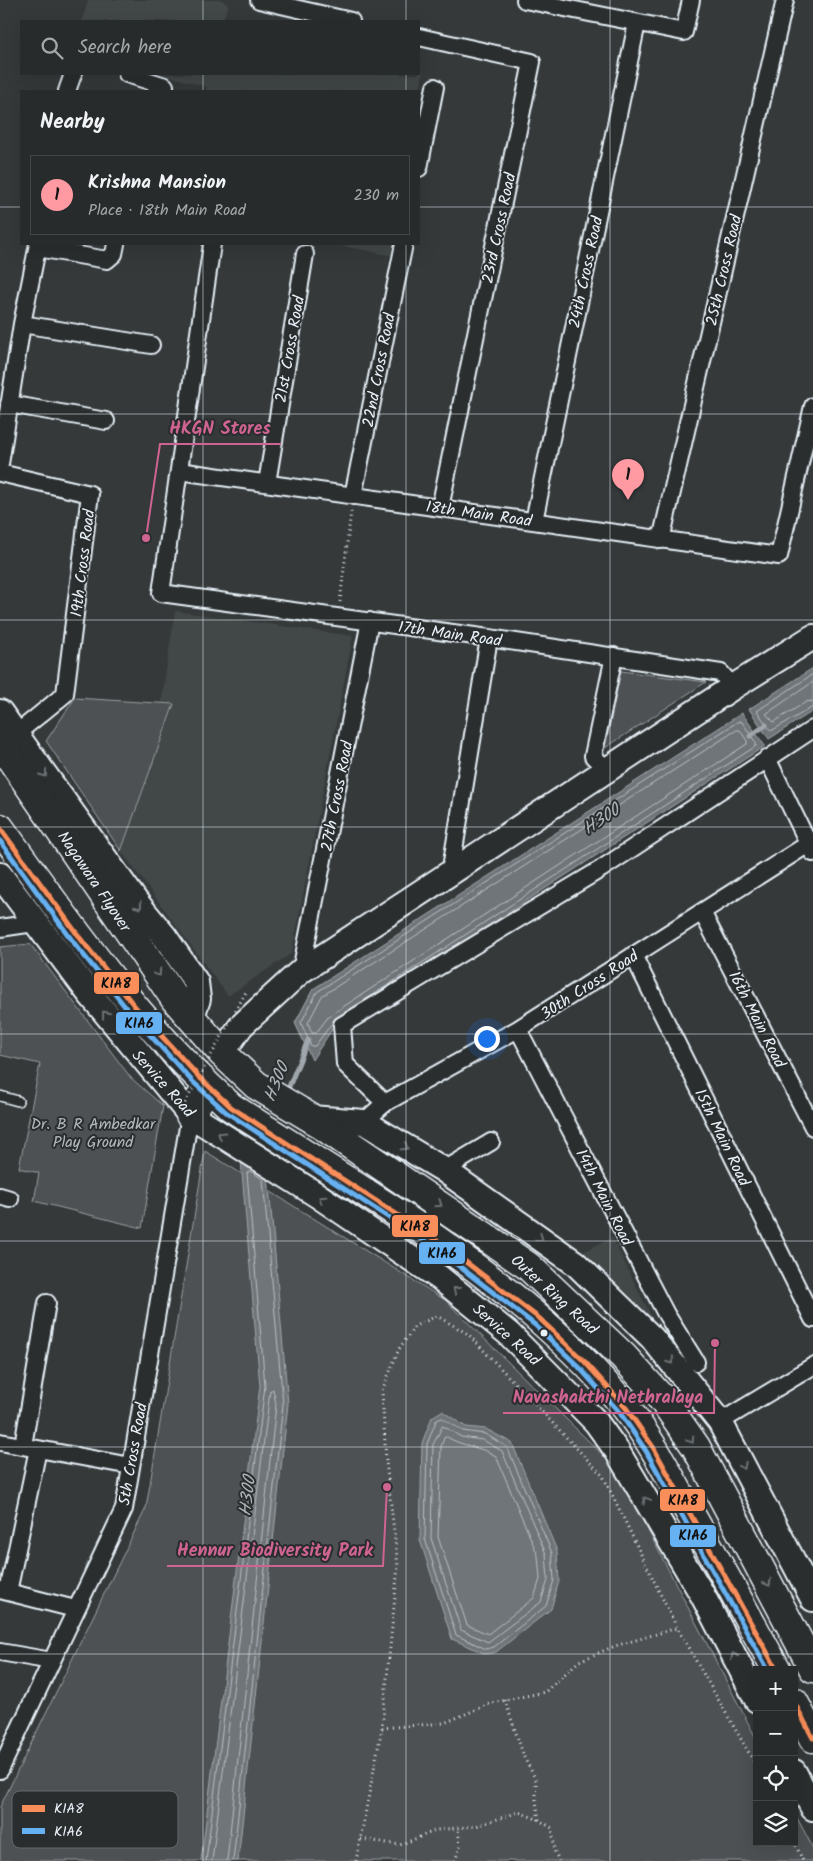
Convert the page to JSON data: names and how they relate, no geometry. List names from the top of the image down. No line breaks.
{"streets":{"highway":["Nagawara Flyover","Outer Ring Road"],"street":["23rd Cross Road","25th Cross Road","24th Cross Road","21st Cross Road","22nd Cross Road","18th Main Road","19th Cross Road","17th Main Road","27th Cross Road","30th Cross Road","16th Main Road","Service Road","15th Main Road","14th Main Road","5th Cross Road"]},"crossings":[["23rd Cross Road","18th Main Road"],["25th Cross Road","18th Main Road"],["24th Cross Road","18th Main Road"],["21st Cross Road","18th Main Road"],["22nd Cross Road","18th Main Road"],["18th Main Road","17th Main Road"],["19th Cross Road","Nagawara Flyover"],["17th Main Road","27th Cross Road"],["Nagawara Flyover","Outer Ring Road"],["30th Cross Road","16th Main Road"],["30th Cross Road","15th Main Road"],["30th Cross Road","14th Main Road"],["Service Road","5th Cross Road"]],"one_way":["Nagawara Flyover"],"water":["H300"],"parks":["Dr. B R Ambedkar Play Ground"],"places":["HKGN Stores","Navashakthi Nethralaya","Hennur Biodiversity Park"],"lines":["transit line KIA8","transit line KIA6"],"legend":["KIA8","KIA6"],"page":{"search":"Search here","heading":"Nearby","list":[{"mark":"1","name":"Krishna Mansion","note":"Place · 18th Main Road","value":"230 m"}],"pins":"1","map_buttons":["+","−"]}}
